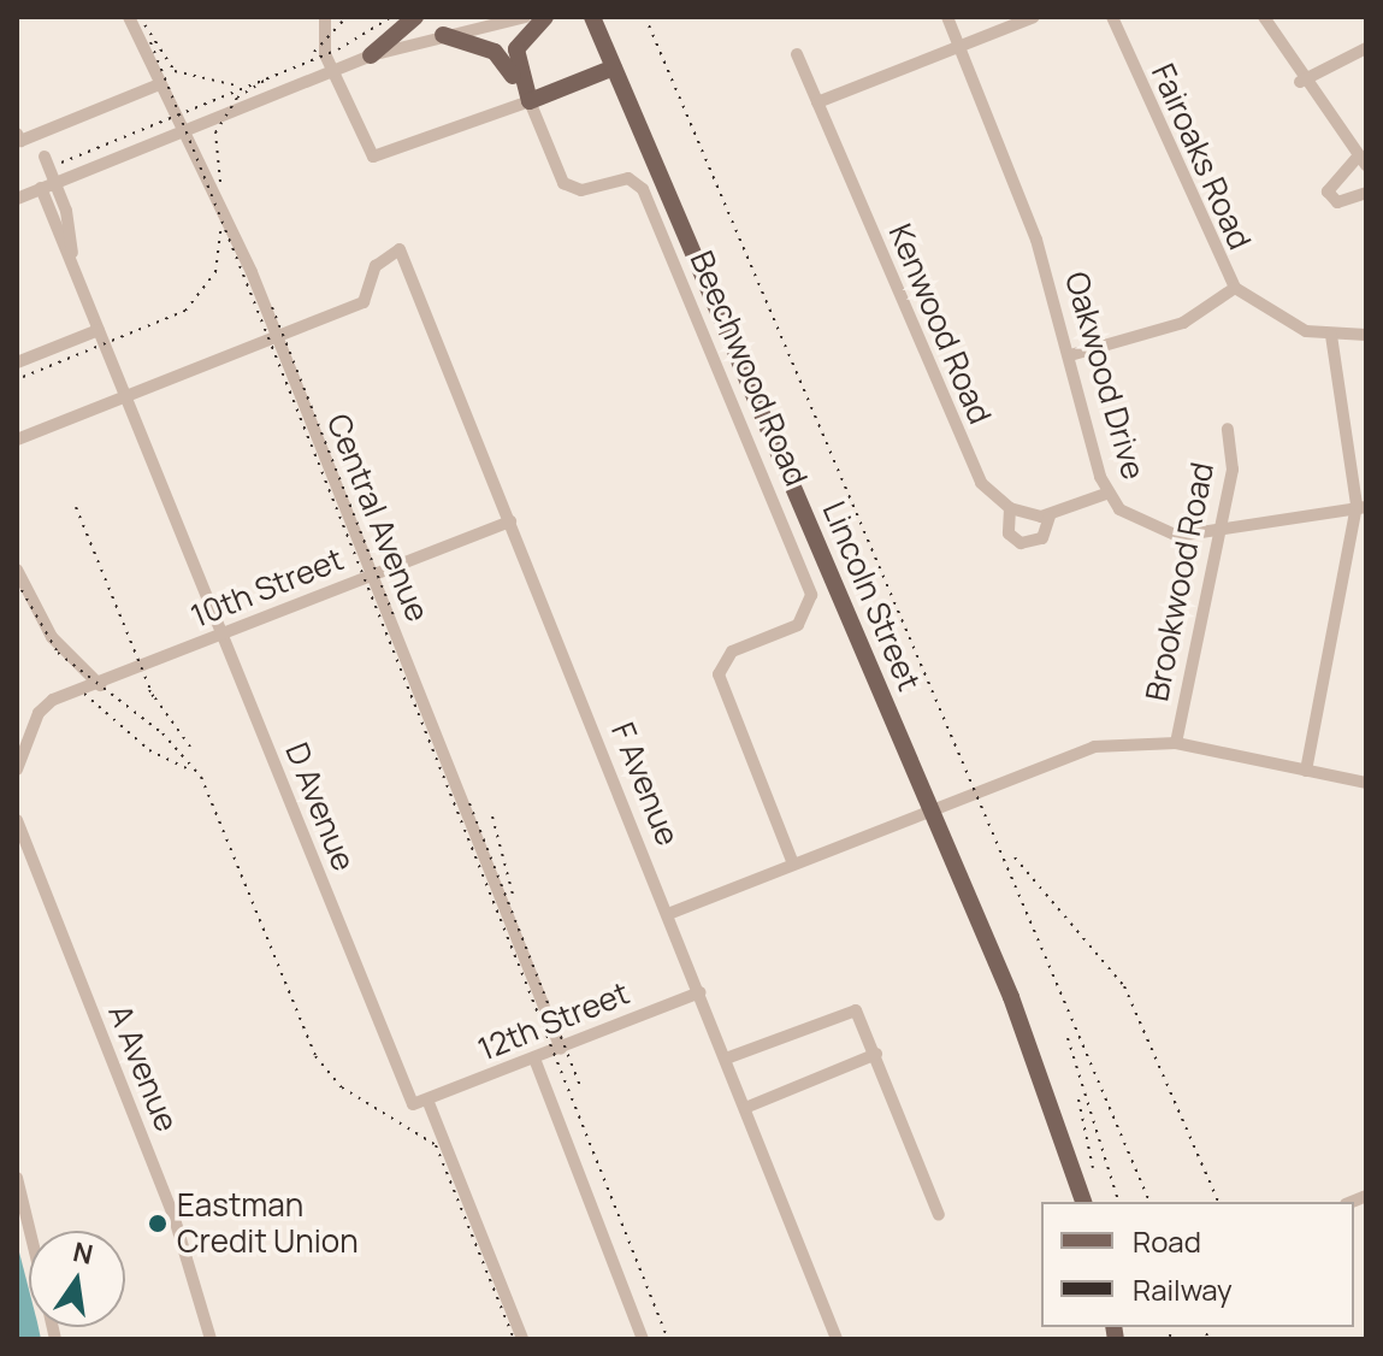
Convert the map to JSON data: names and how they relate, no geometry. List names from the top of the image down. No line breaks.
{"streets":{"main road":["Lincoln Street"],"street":["Fairoaks Road","Kenwood Road","Beechwood Road","Oakwood Drive","Central Avenue","Brookwood Road","10th Street","F Avenue","D Avenue","12th Street","A Avenue"]},"crossings":[["Oakwood Drive","Brookwood Road"],["Central Avenue","10th Street"],["Central Avenue","F Avenue"],["Central Avenue","12th Street"],["10th Street","F Avenue"],["10th Street","D Avenue"],["F Avenue","12th Street"],["D Avenue","12th Street"]],"places":["Eastman Credit Union"],"legend":["Road","Railway"],"north":"top"}
